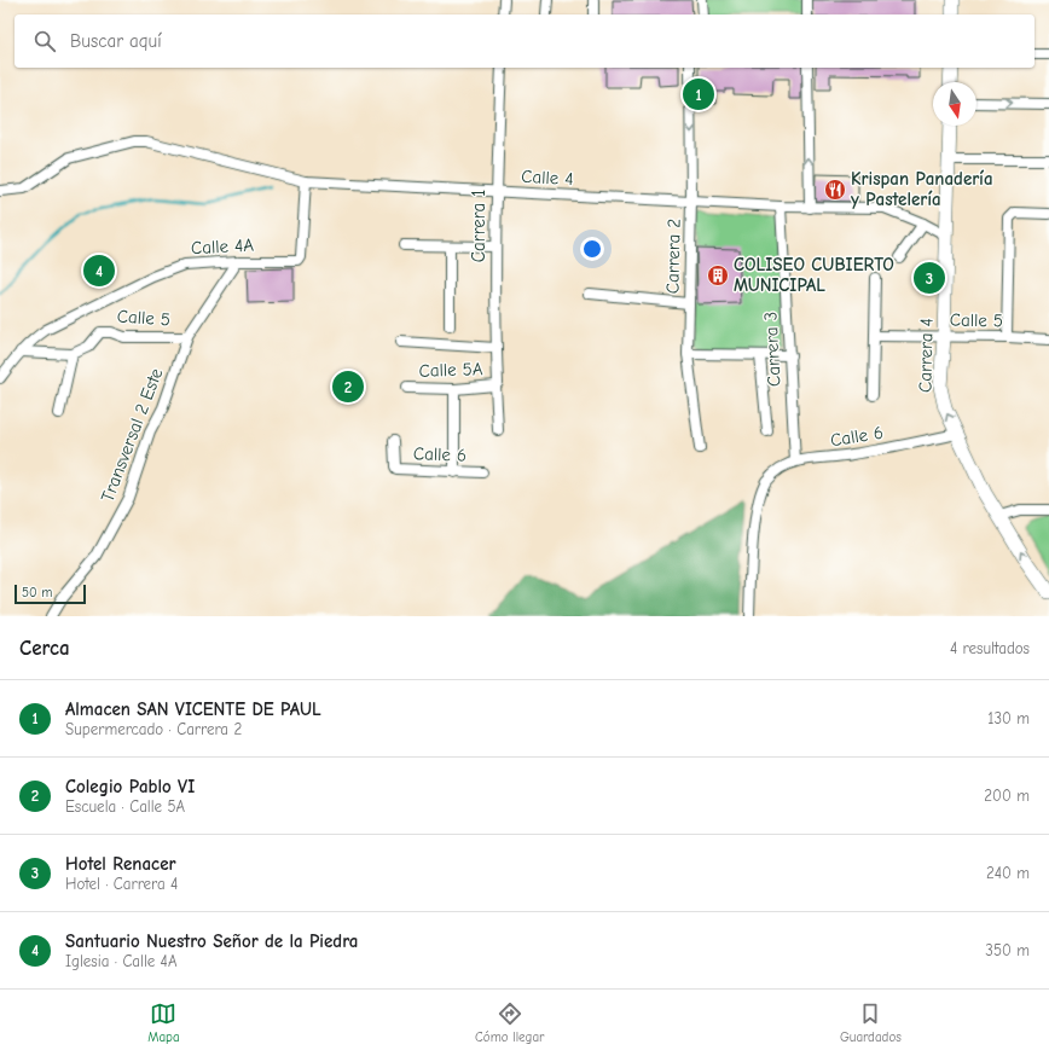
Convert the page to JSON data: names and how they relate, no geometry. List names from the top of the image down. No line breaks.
{"streets":{"main road":["Carrera 4"],"street":["Calle 4","Carrera 1","Calle 4A","Carrera 2","Calle 5","Carrera 3","Calle 5A","Transversal 2 Este","Calle 6"]},"crossings":[["Calle 4","Carrera 1"],["Calle 4","Calle 4A"],["Calle 4","Carrera 2"],["Calle 4","Carrera 3"],["Calle 4","Carrera 4"],["Carrera 1","Calle 5A"],["Calle 4A","Transversal 2 Este"],["Calle 5","Carrera 4"],["Calle 5","Transversal 2 Este"],["Carrera 3","Calle 6"],["Carrera 4","Calle 6"]],"one_way":["Carrera 2","Carrera 4"],"places":{"restaurant":["Krispan Panadería y Pastelería"],"building":["COLISEO CUBIERTO MUNICIPAL"]},"scale_bar":"50 m","north":"bottom","page":{"search":"Buscar aquí","pins":["1","4","3","2"],"scale":"50 m","heading":["Cerca","4 resultados"],"list":[{"mark":"1","name":"Almacen SAN VICENTE DE PAUL","note":"Supermercado · Carrera 2","value":"130 m"},{"mark":"2","name":"Colegio Pablo VI","note":"Escuela · Calle 5A","value":"200 m"},{"mark":"3","name":"Hotel Renacer","note":"Hotel · Carrera 4","value":"240 m"},{"mark":"4","name":"Santuario Nuestro Señor de la Piedra","note":"Iglesia · Calle 4A","value":"350 m"}],"nav":["Mapa","Cómo llegar","Guardados"]}}
